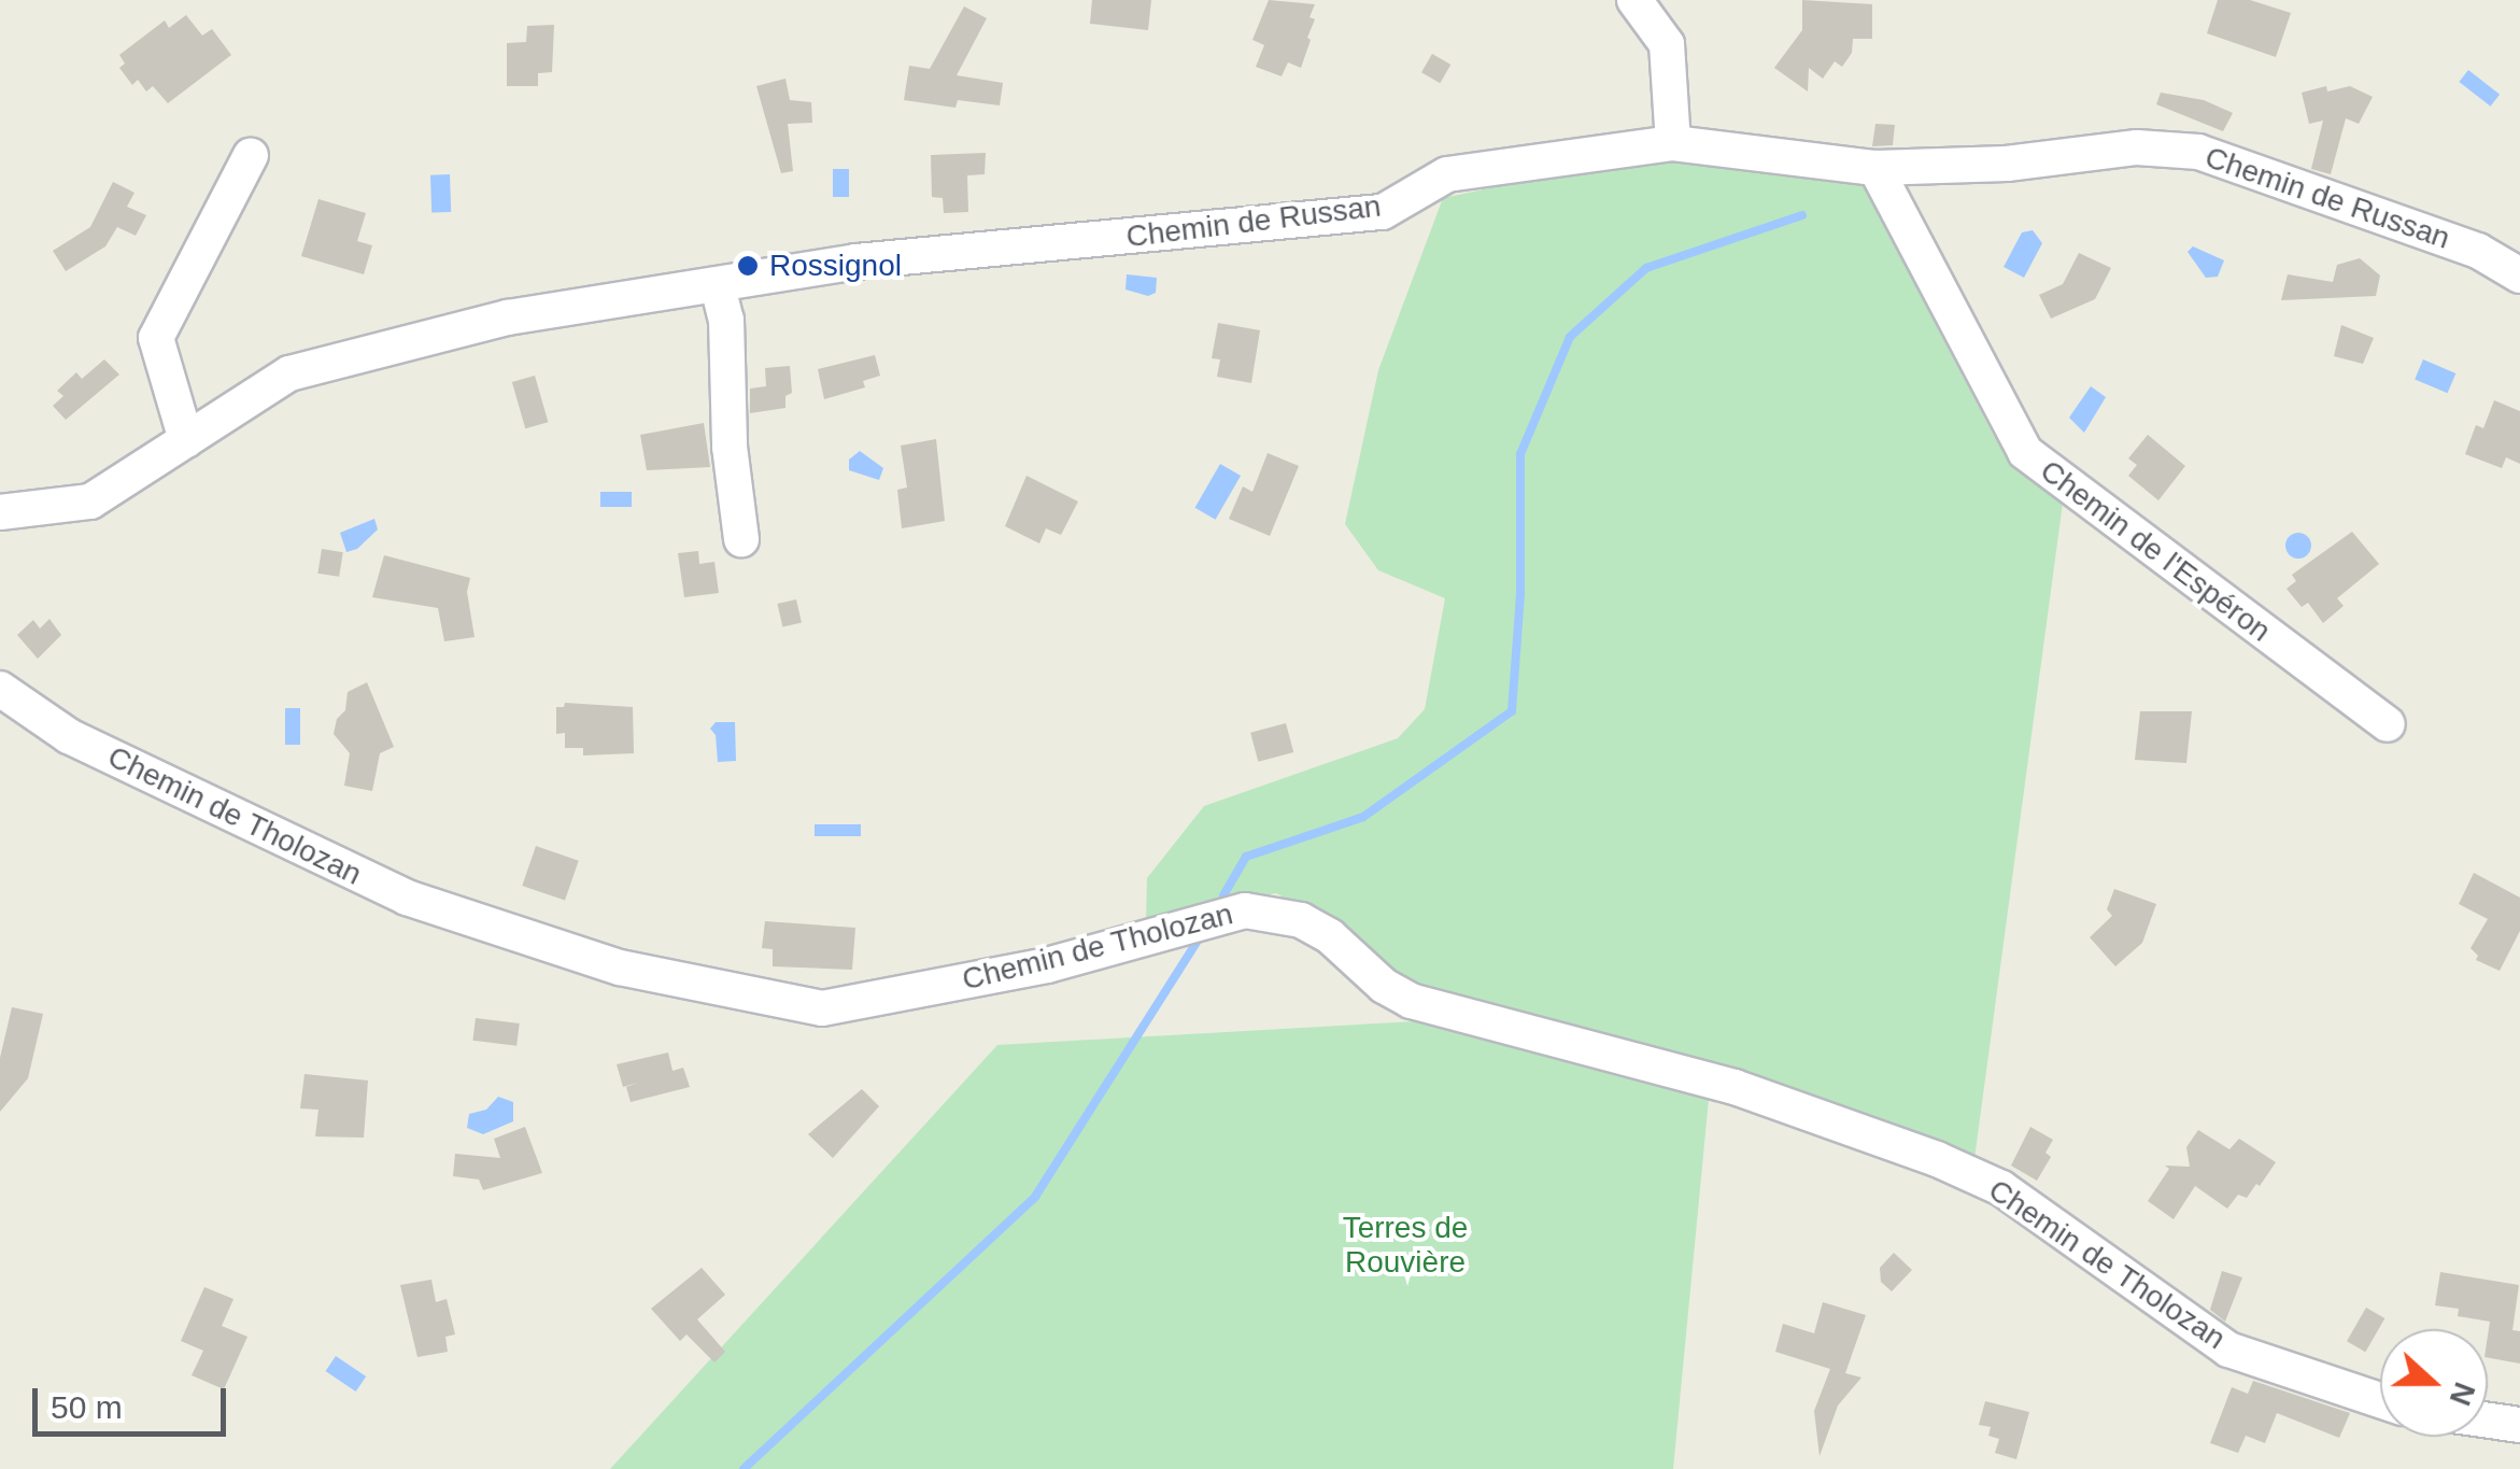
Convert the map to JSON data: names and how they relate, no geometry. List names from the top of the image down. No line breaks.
{"streets":{"street":["Chemin de Russan","Chemin de l'Espéron","Chemin de Tholozan"]},"crossings":[["Chemin de Russan","Chemin de l'Espéron"]],"parks":["Terres de Rouvière"],"places":["Rossignol"],"scale_bar":"50 m","north":"right"}
